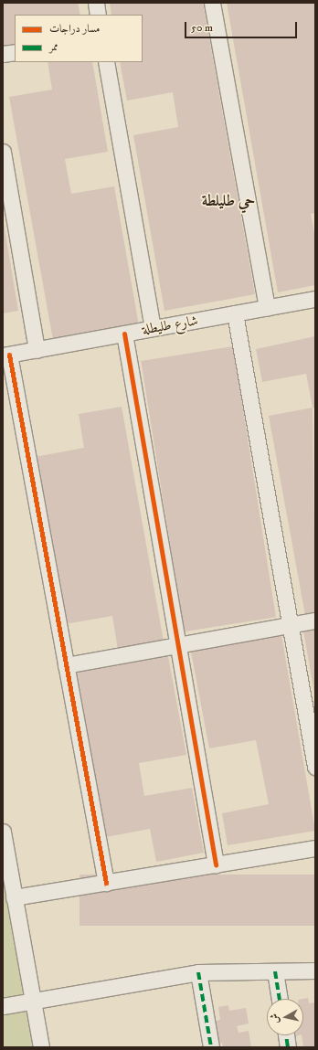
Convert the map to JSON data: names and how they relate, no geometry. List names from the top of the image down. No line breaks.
{"streets":{"street":["شارع طليطلة"]},"districts":["حي طليلطة"],"legend":["مسار دراجات","ممر"],"scale_bar":"50 m","north":"left"}
